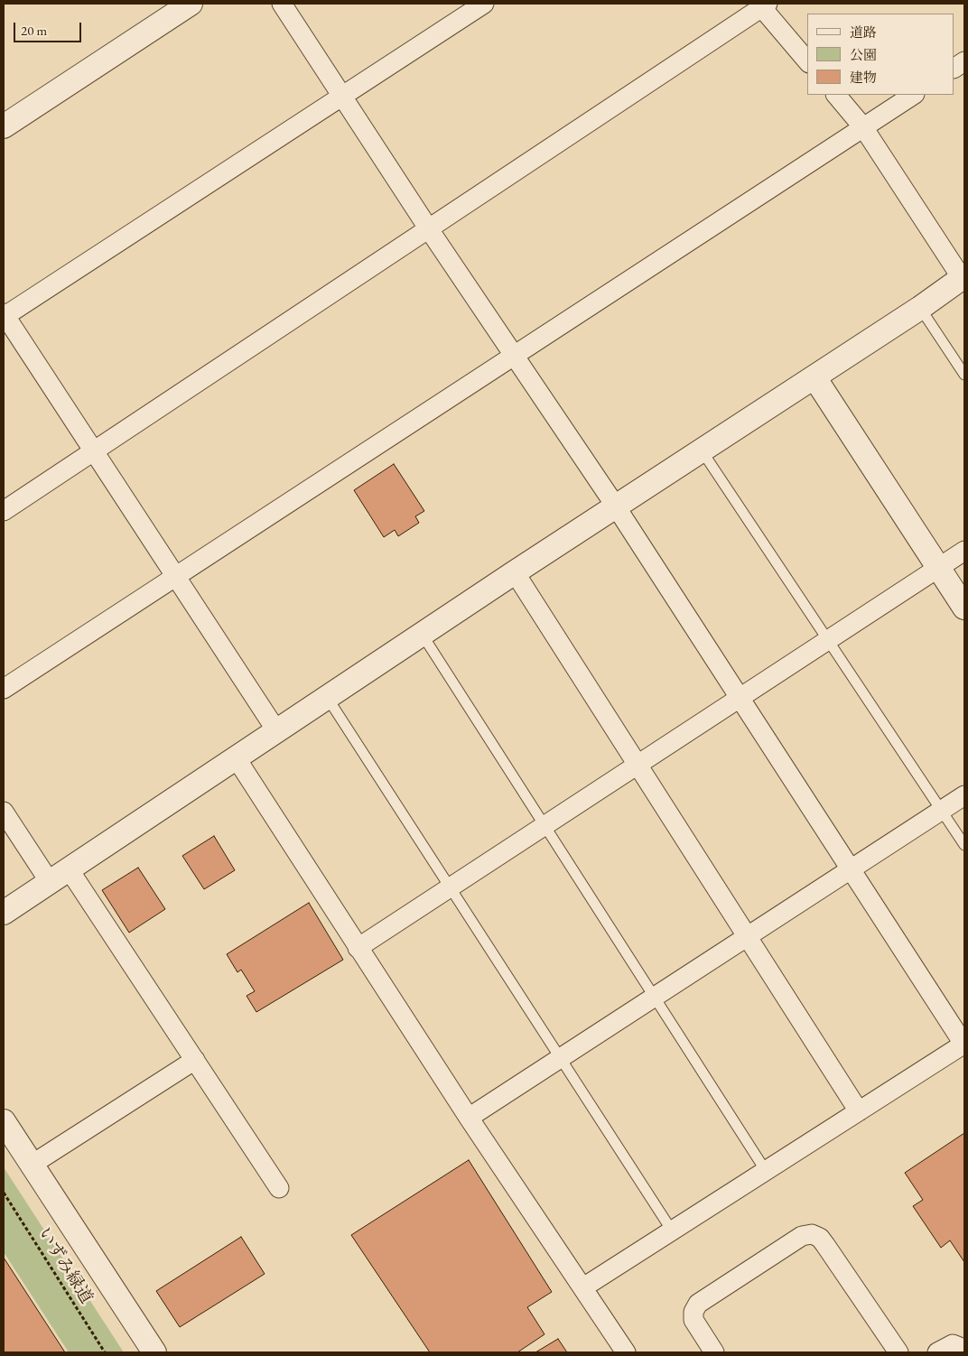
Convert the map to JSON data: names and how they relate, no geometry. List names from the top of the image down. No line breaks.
{"streets":{"path":["いずみ緑道"]},"legend":["道路","公園","建物"],"scale_bar":"20 m"}
